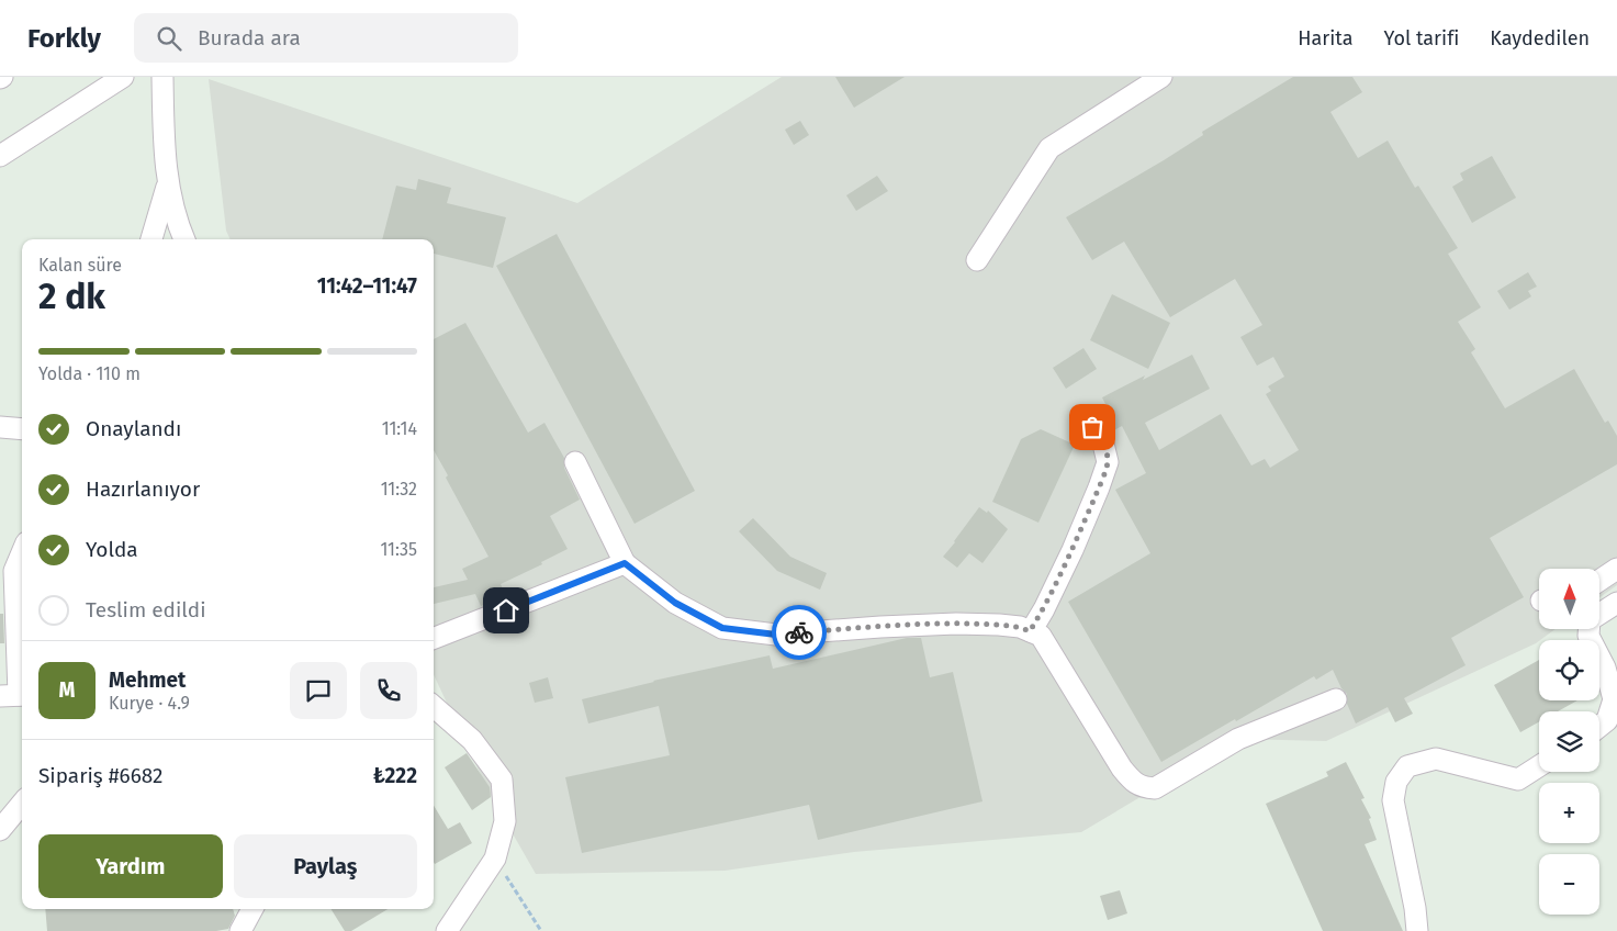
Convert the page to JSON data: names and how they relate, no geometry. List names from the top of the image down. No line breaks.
{"north":"top","page":{"header":"Forkly","search":"Burada ara","nav":["Harita","Yol tarifi","Kaydedilen"],"heading":["2 dk","Kalan süre","11:42–11:47"],"panel":["Mehmet","Kurye · 4.9","Sipariş #6682","₺222"],"bar":"Yolda · 110 m","list":[["Onaylandı","11:14"],["Hazırlanıyor","11:32"],["Yolda","11:35"],"Teslim edildi"],"map_buttons":["+","−"],"round":"M","buttons":["Yardım","Paylaş"]}}
